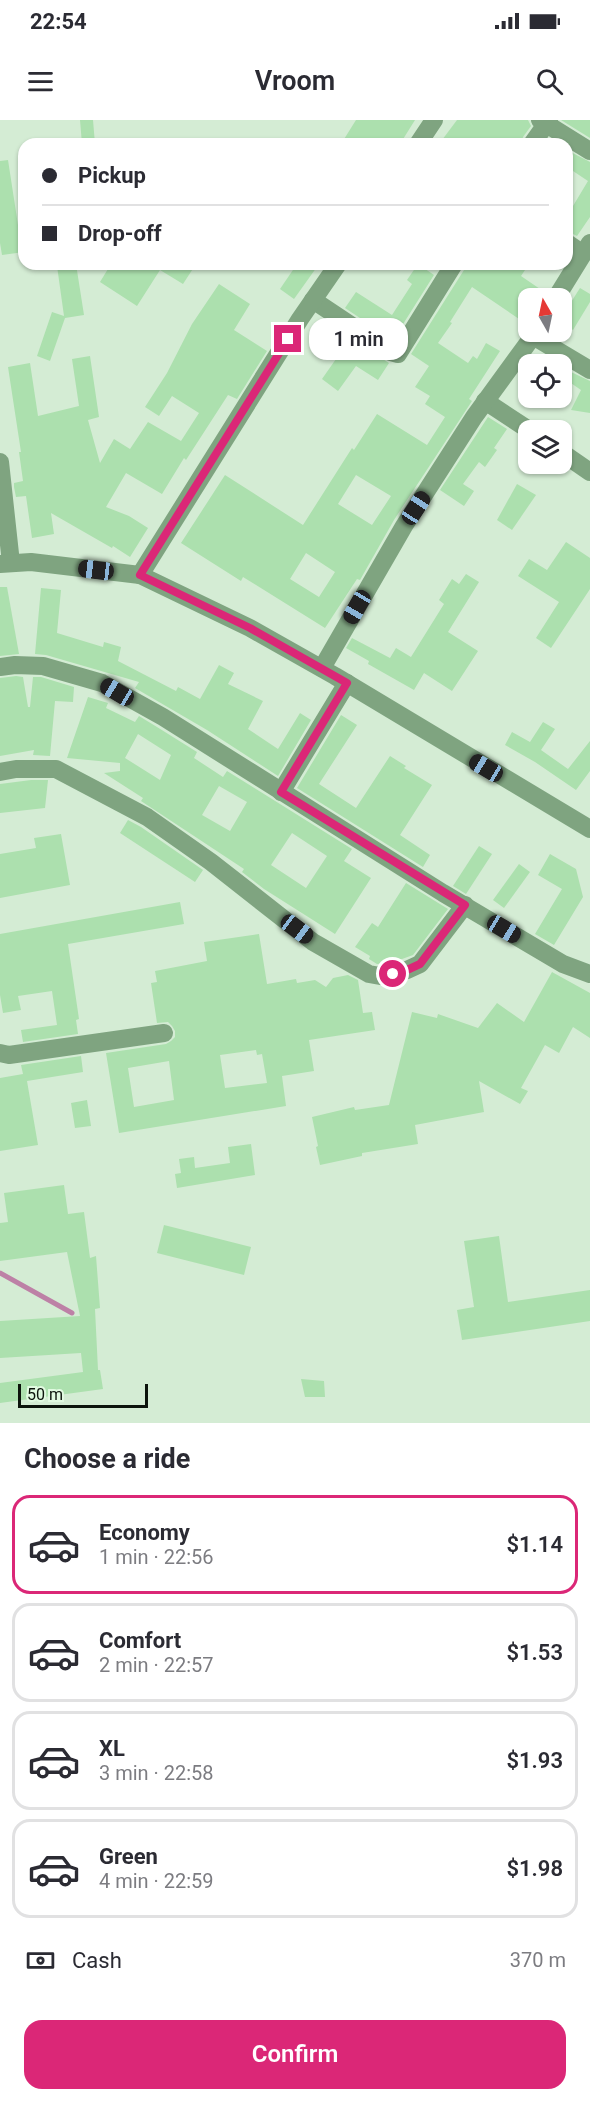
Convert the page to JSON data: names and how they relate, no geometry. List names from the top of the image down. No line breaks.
{"scale_bar":"50 m","north":"top","page":{"status":"22:54","header":"Vroom","banner":["Pickup","Drop-off"],"bubble":"1 min","scale":"50 m","heading":"Choose a ride","list":[{"name":"Economy","note":"1 min · 22:56","value":"$1.14"},{"name":"Comfort","note":"2 min · 22:57","value":"$1.53"},{"name":"XL","note":"3 min · 22:58","value":"$1.93"},{"name":"Green","note":"4 min · 22:59","value":"$1.98"}],"pay":["Cash","370 m"],"buttons":"Confirm"}}
